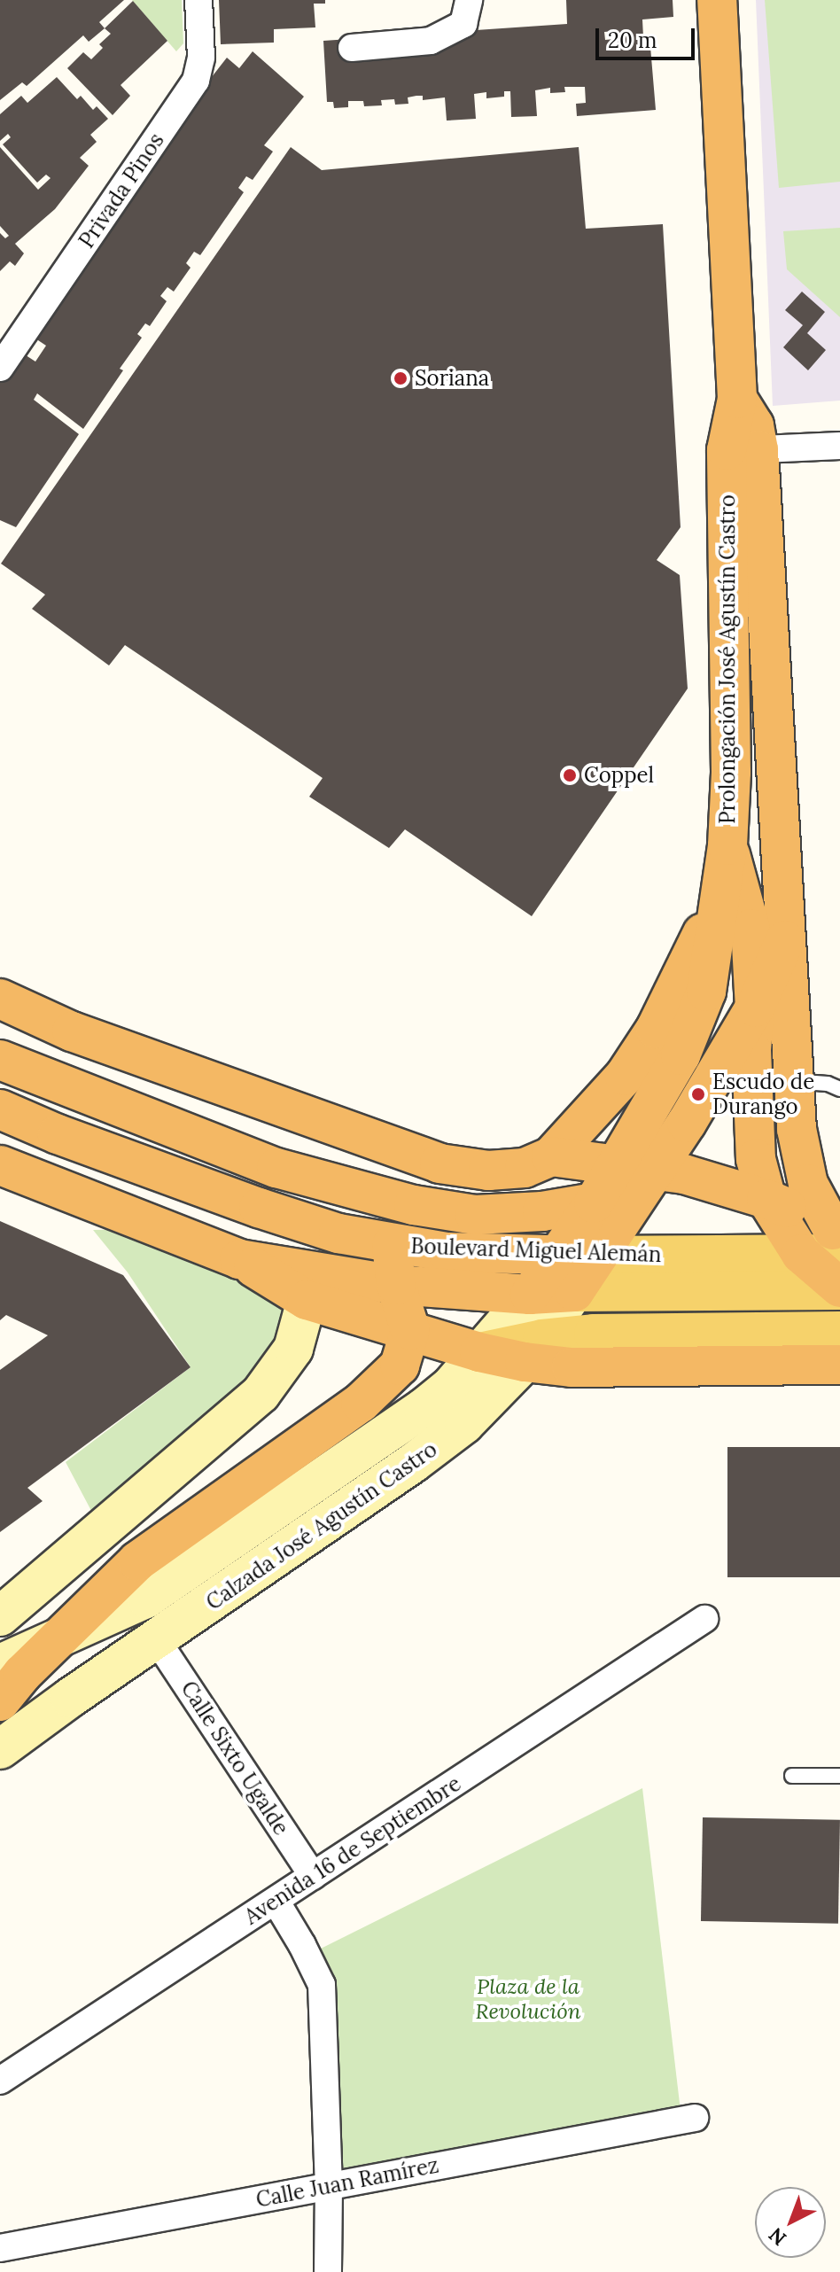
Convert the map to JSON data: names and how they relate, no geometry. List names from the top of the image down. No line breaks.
{"streets":{"highway":["Prolongación José Agustín Castro","Boulevard Miguel Alemán","Calzada José Agustín Castro"],"street":["Privada Pinos","Calle Sixto Ugalde","Avenida 16 de Septiembre","Calle Juan Ramírez"]},"crossings":[["Prolongación José Agustín Castro","Boulevard Miguel Alemán"],["Prolongación José Agustín Castro","Calzada José Agustín Castro"],["Boulevard Miguel Alemán","Calzada José Agustín Castro"],["Calzada José Agustín Castro","Calle Sixto Ugalde"],["Calle Sixto Ugalde","Avenida 16 de Septiembre"]],"parks":["Plaza de la Revolución"],"places":["Soriana","Coppel","Escudo de Durango"],"scale_bar":"20 m","north":"bottom left"}
